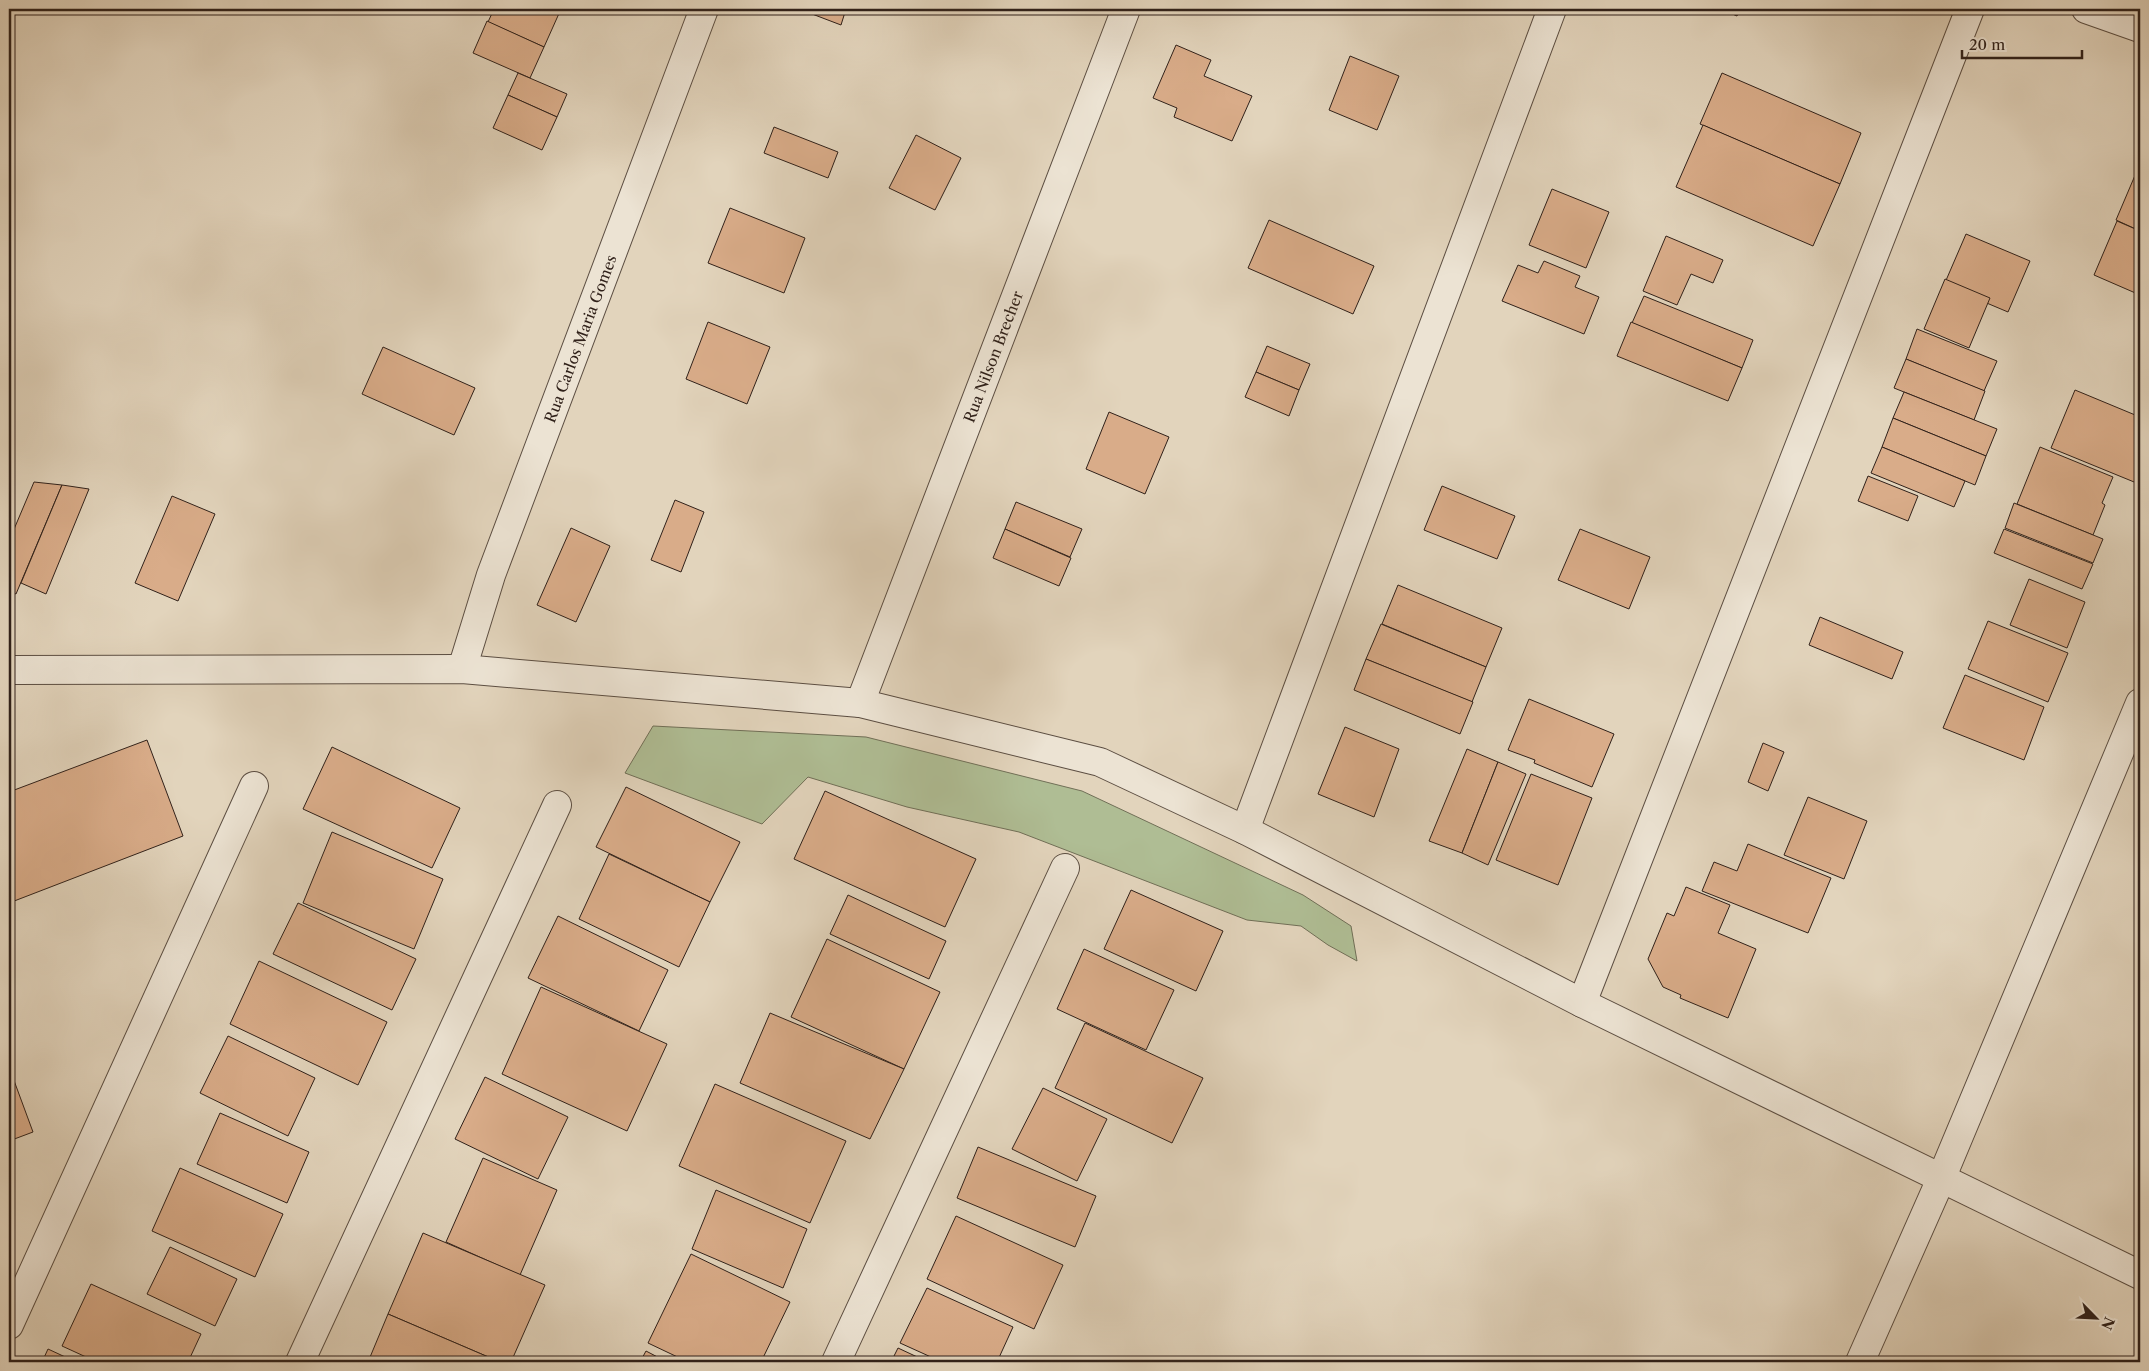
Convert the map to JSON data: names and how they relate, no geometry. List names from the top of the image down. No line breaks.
{"streets":{"street":["Rua Carlos Maria Gomes","Rua Nilson Brecher"]},"scale_bar":"20 m","north":"bottom right"}
